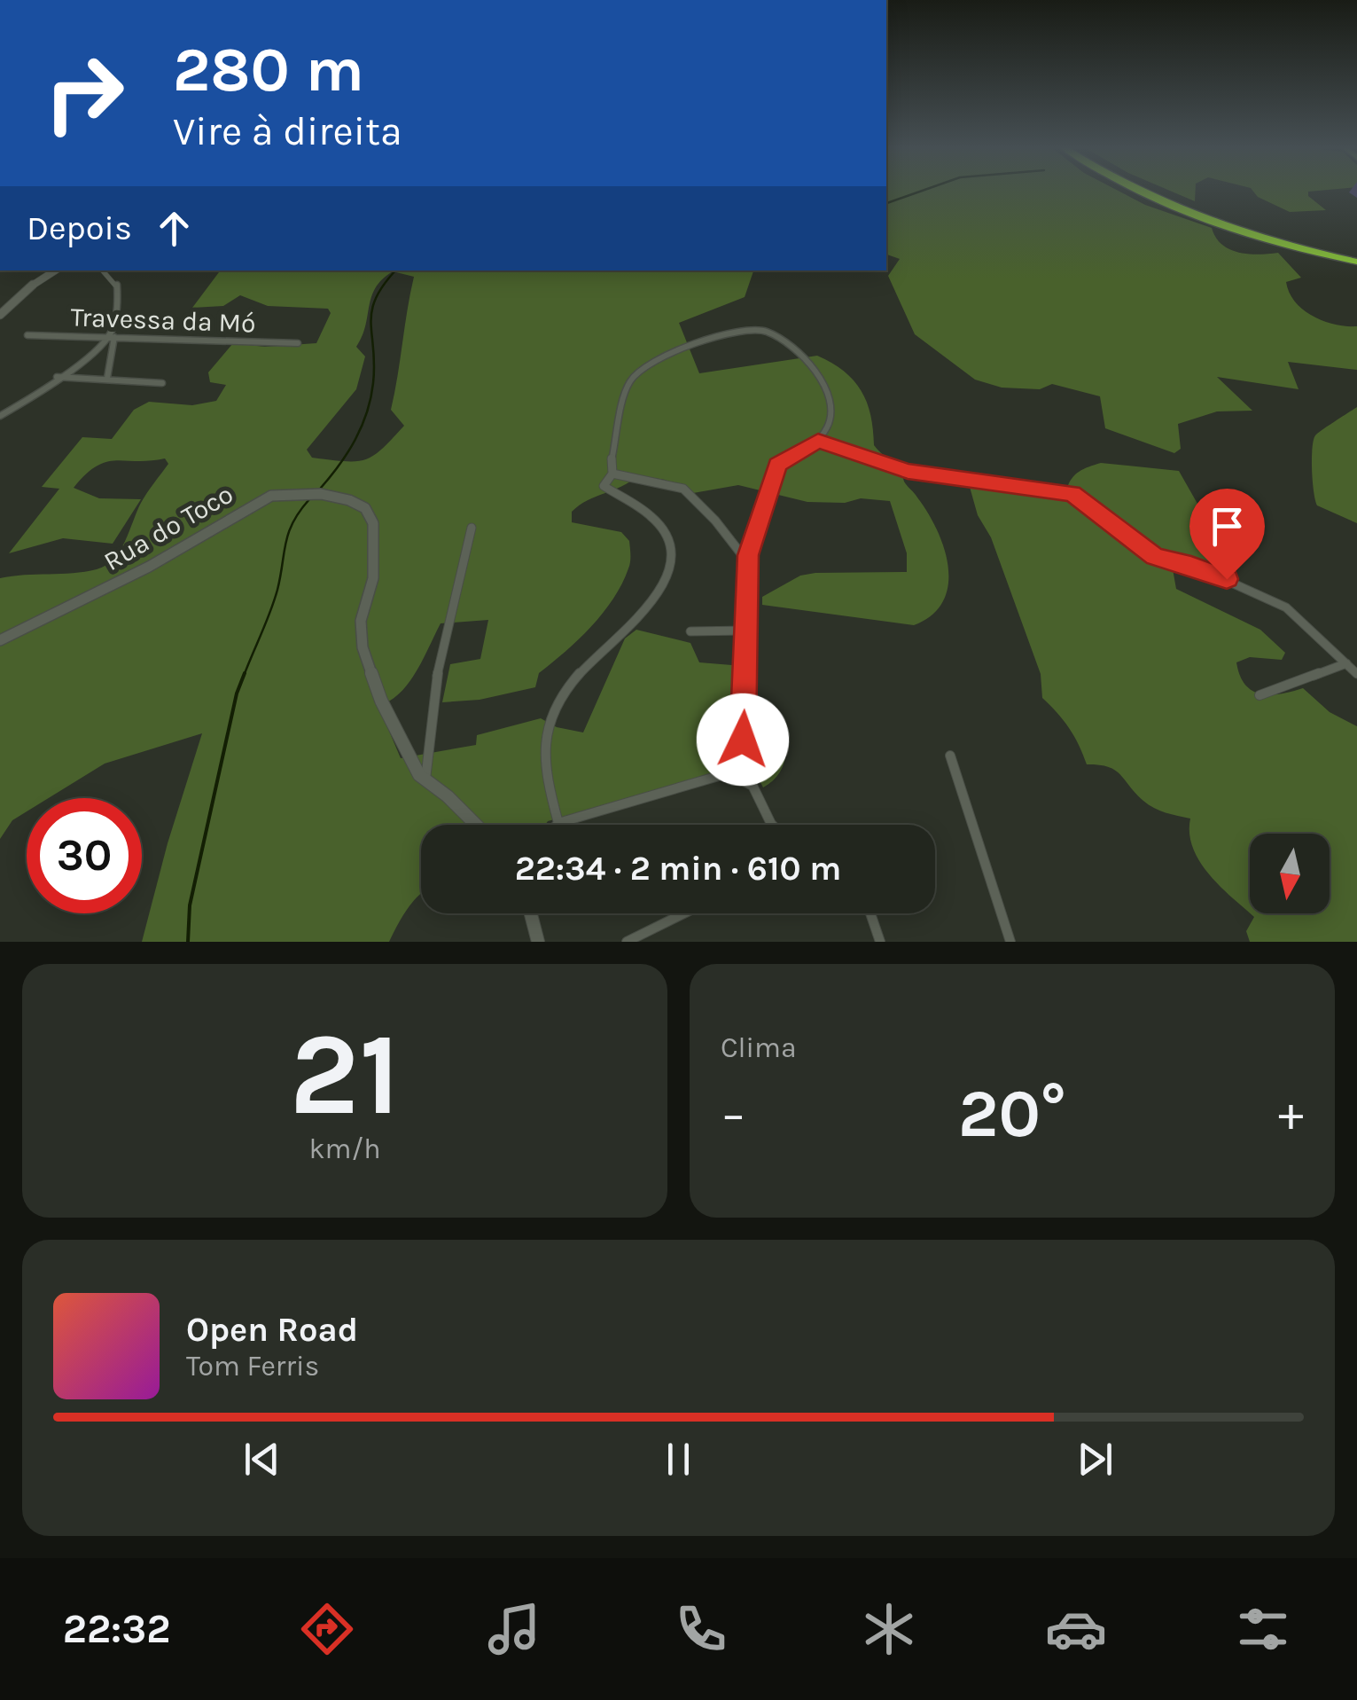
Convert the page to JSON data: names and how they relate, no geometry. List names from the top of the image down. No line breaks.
{"streets":{"street":["Travessa da Mó","Rua do Toco"]},"north":"bottom","page":{"turn":["280 m","Vire à direita"],"then":"Depois","limit":"30","trip":"22:34 · 2 min · 610 m","tile":[["21","km/h"],"Clima"],"heat":["−","20°","+"],"song":["Open Road","Tom Ferris"],"tabs":"22:32"}}
